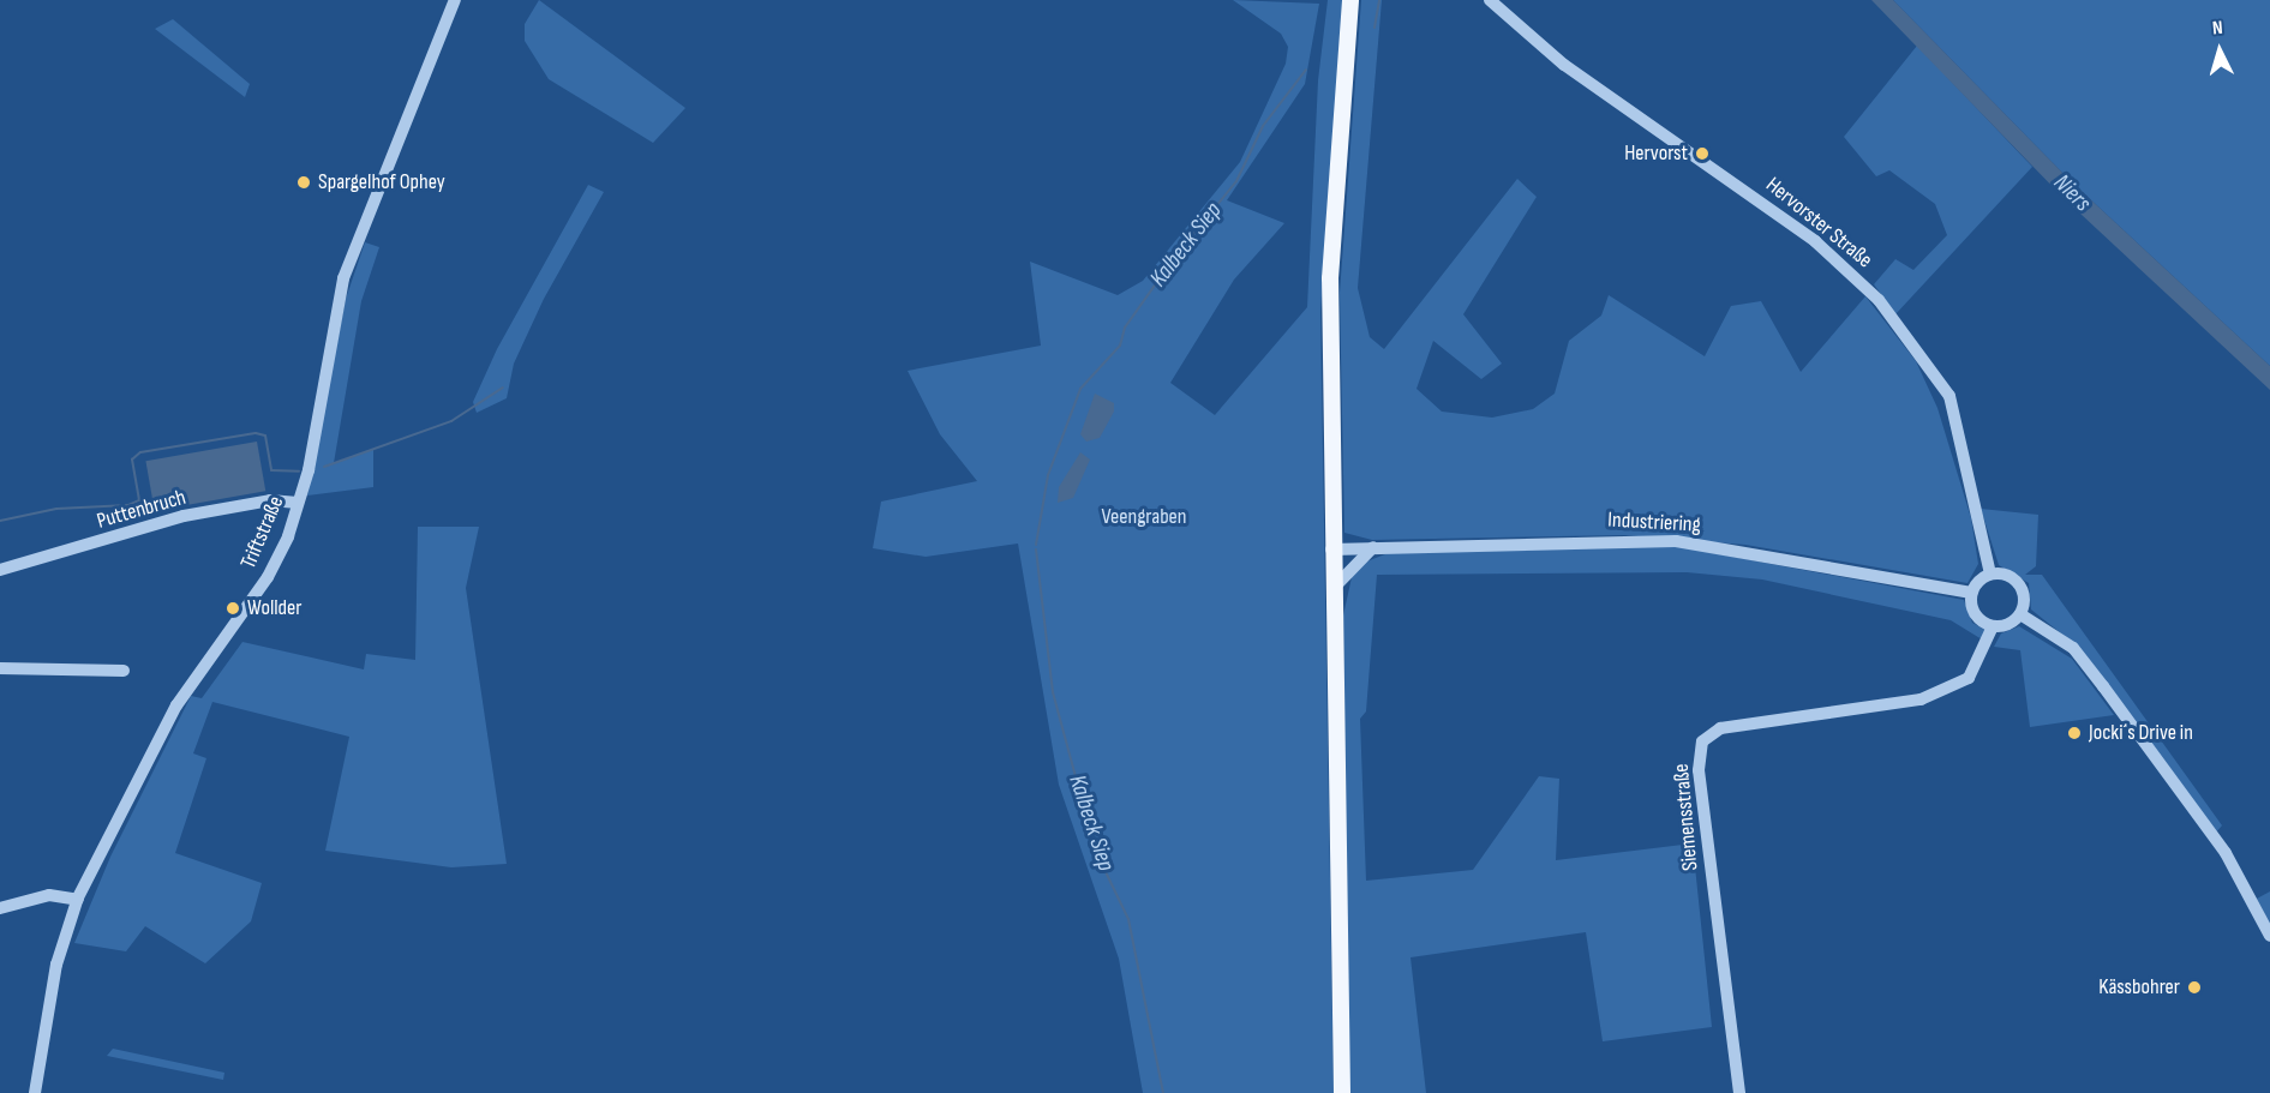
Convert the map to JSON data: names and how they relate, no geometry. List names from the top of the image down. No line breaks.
{"streets":{"street":["Hervorster Straße","Puttenbruch","Industriering","Triftstraße","Siemensstraße"]},"crossings":[["Hervorster Straße","Industriering"],["Hervorster Straße","Siemensstraße"],["Puttenbruch","Triftstraße"],["Industriering","Siemensstraße"]],"water":["Niers","Kalbeck Siep"],"parks":["Veengraben"],"places":["Hervorst","Spargelhof Ophey","Wollder","Jocki´s Drive in","Kässbohrer"],"north":"top"}
